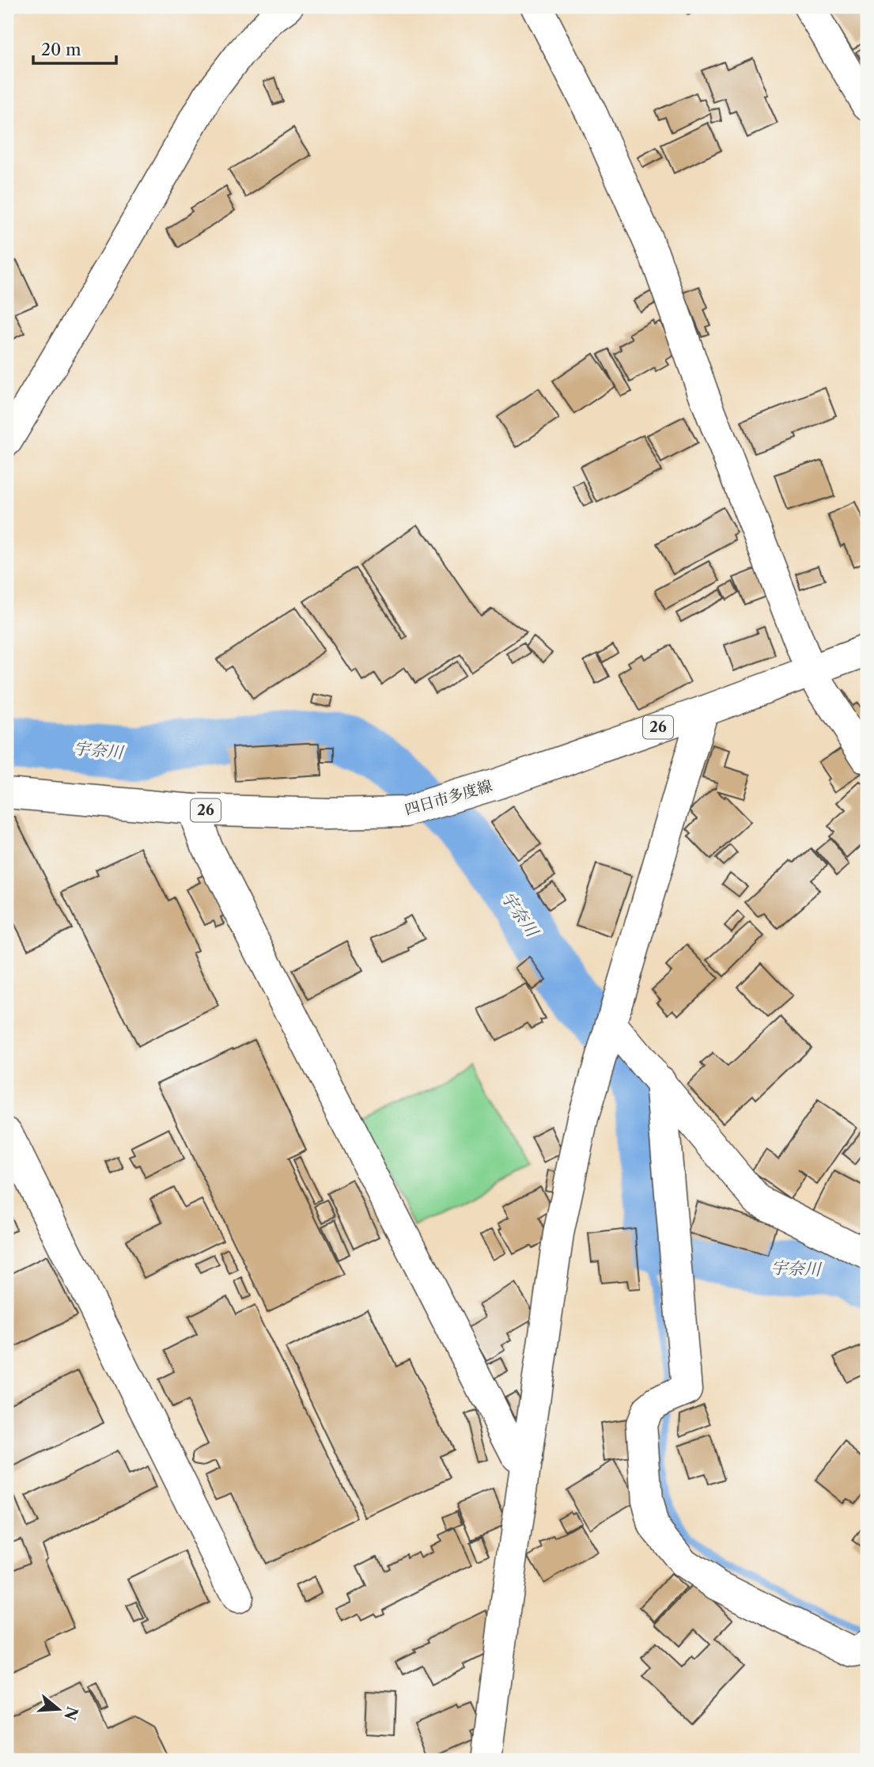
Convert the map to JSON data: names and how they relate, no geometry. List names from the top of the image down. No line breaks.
{"streets":{"street":["26","四日市多度線"]},"water":["宇奈川"],"scale_bar":"20 m","north":"right"}
